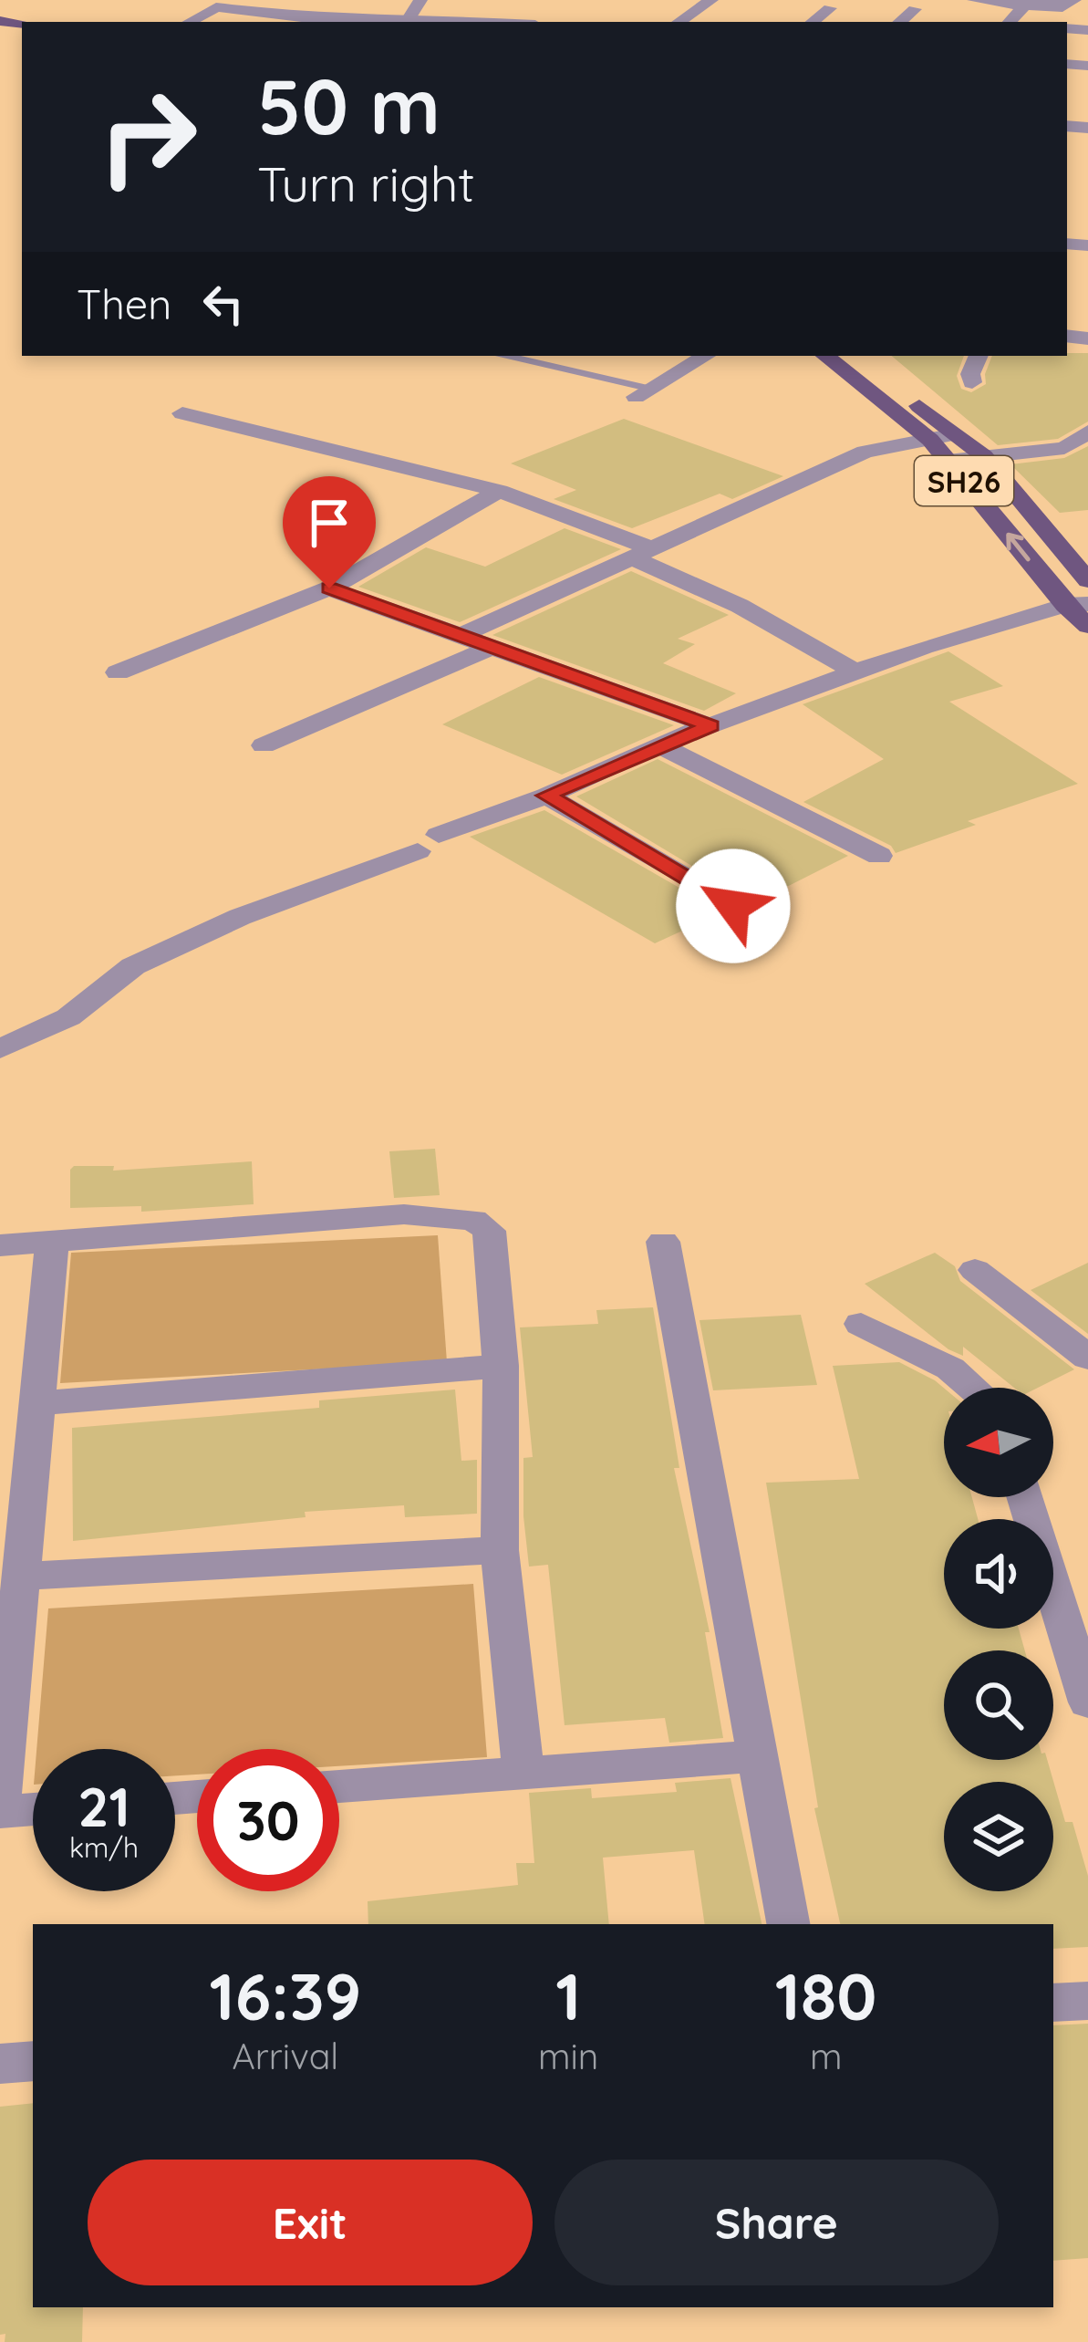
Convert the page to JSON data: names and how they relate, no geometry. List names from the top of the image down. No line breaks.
{"streets":{"main road":["SH26"]},"north":"left","page":{"turn":["50 m","Turn right"],"then":"Then","speed":"21 km/h","limit":"30","eta":["16:39","Arrival","1","min","180","m"],"buttons":["Exit","Share"]}}
